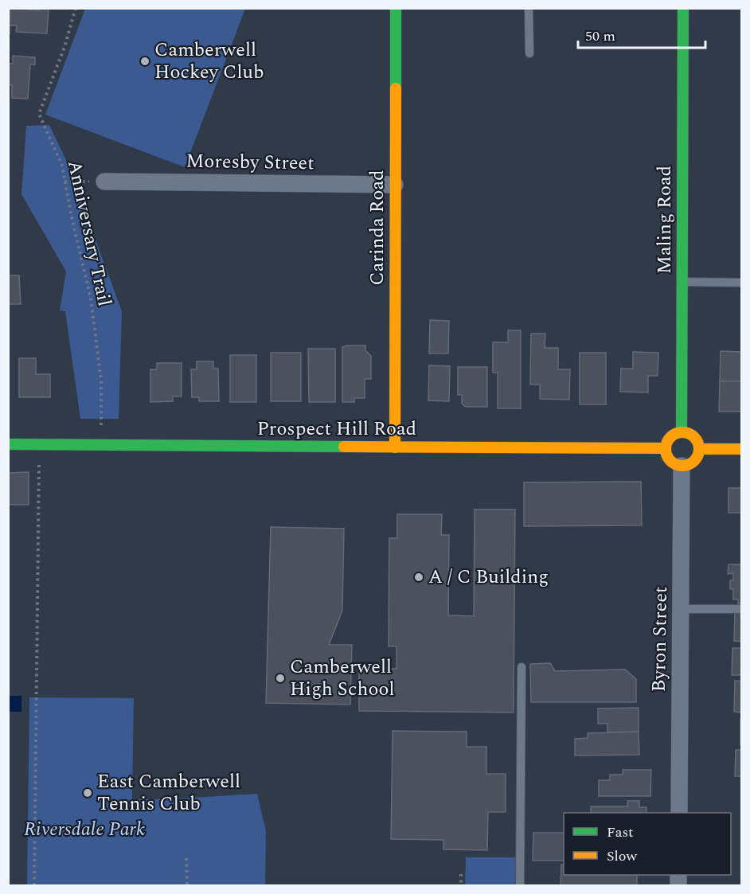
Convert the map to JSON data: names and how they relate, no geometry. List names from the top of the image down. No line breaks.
{"streets":{"street":["Moresby Street","Maling Road","Carinda Road","Prospect Hill Road","Byron Street"],"path":["Anniversary Trail"]},"crossings":[["Moresby Street","Carinda Road"],["Maling Road","Prospect Hill Road"],["Maling Road","Byron Street"],["Carinda Road","Prospect Hill Road"],["Anniversary Trail","Prospect Hill Road"],["Prospect Hill Road","Byron Street"]],"parks":["Riversdale Park"],"places":["Camberwell Hockey Club","A / C Building","Camberwell High School","East Camberwell Tennis Club"],"legend":["Fast","Slow"],"scale_bar":"50 m"}
